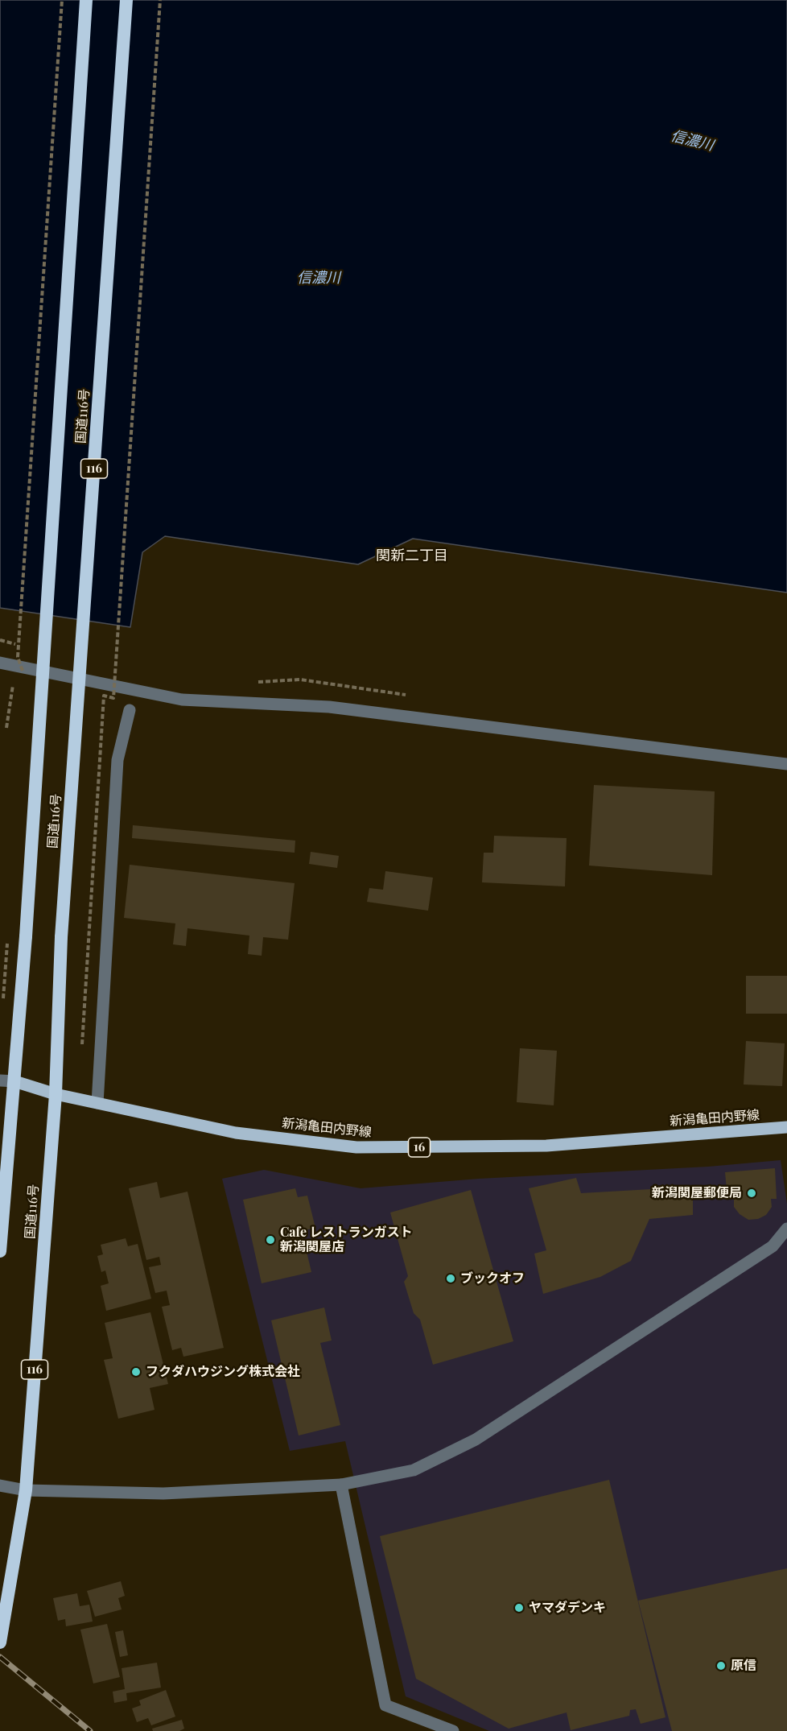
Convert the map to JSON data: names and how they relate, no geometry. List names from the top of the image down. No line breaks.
{"streets":{"highway":["国道116号","116"],"main road":["新潟亀田内野線","16"]},"crossings":[["国道116号","新潟亀田内野線"]],"districts":["関新二丁目"],"water":["信濃川"],"places":["新潟関屋郵便局","Cafe レストランガスト 新潟関屋店","ブックオフ","フクダハウジング株式会社","ヤマダデンキ","原信"]}
